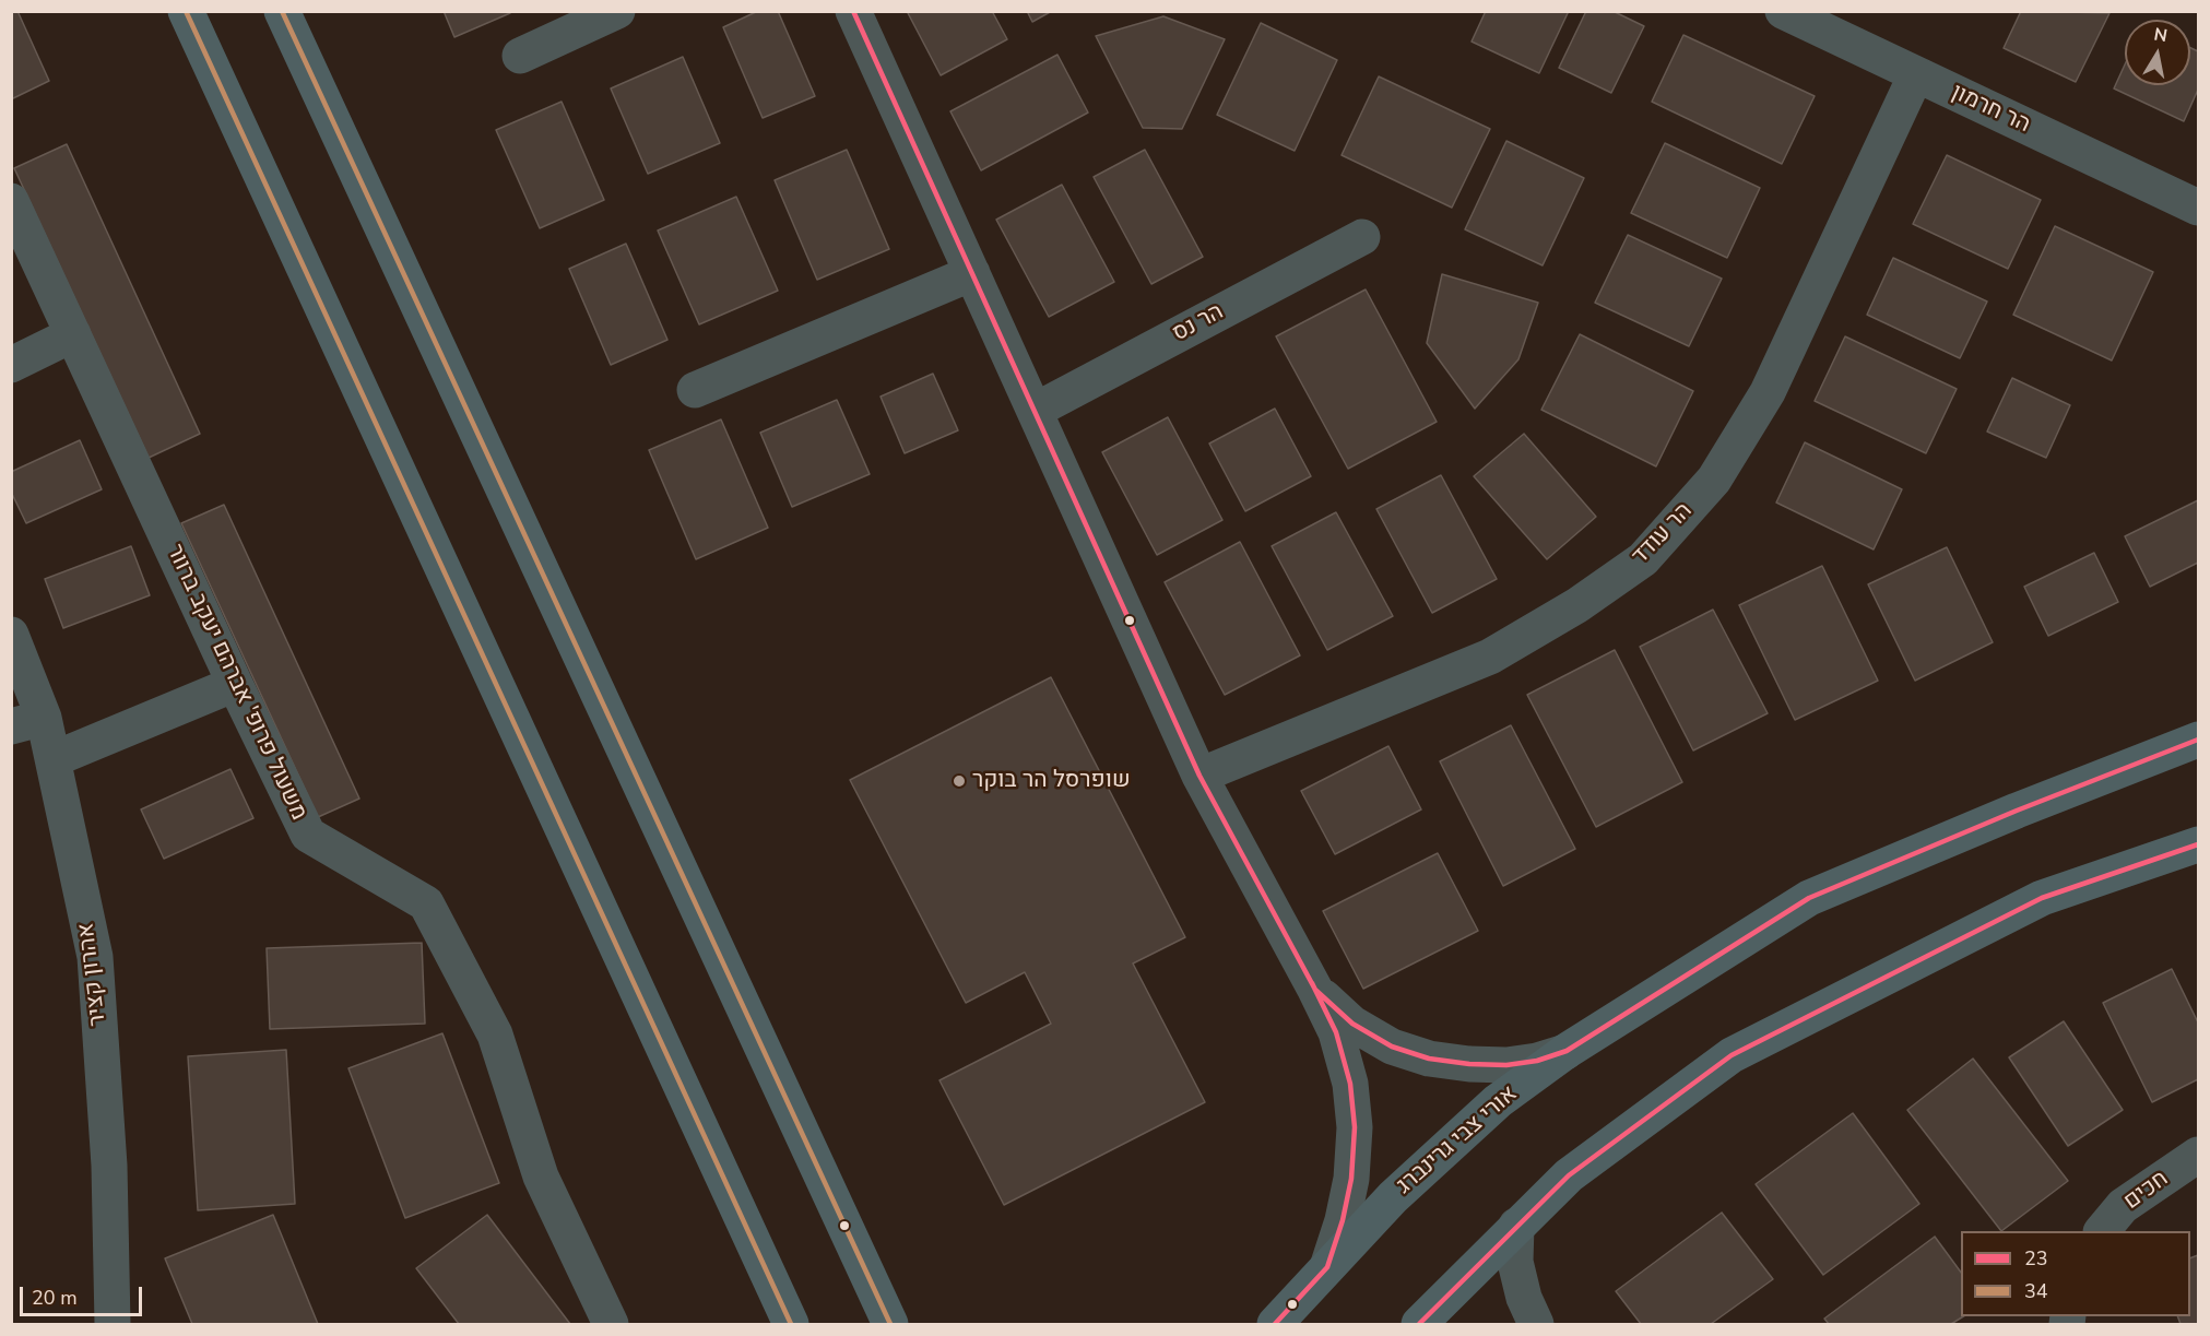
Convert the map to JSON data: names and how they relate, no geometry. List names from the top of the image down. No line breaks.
{"streets":{"main road":["אורי צבי גרינברג"],"street":["הר חרמון","הר נס","הר עודד","משעול פרופ' אברהם יעקב ברוור","אהרון קציר","חכים"]},"crossings":[["הר חרמון","הר עודד"]],"places":["שופרסל הר בוקר"],"lines":["transit line 23","transit line 34"],"legend":["23","34"],"scale_bar":"20 m","north":"top"}
